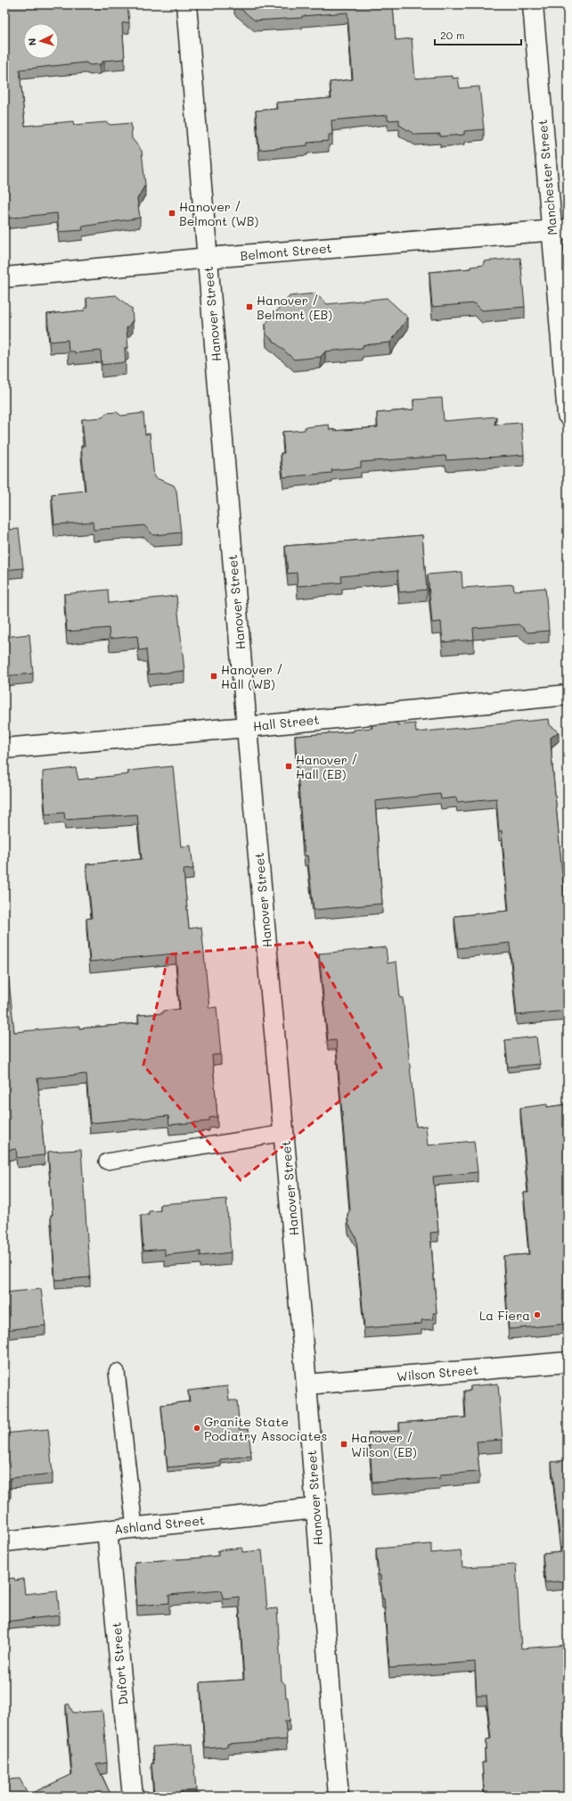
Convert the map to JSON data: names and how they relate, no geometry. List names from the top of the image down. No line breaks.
{"streets":{"street":["Manchester Street","Belmont Street","Hanover Street","Hall Street","Wilson Street","Ashland Street","Dufort Street"]},"crossings":[["Manchester Street","Belmont Street"],["Belmont Street","Hanover Street"],["Hanover Street","Hall Street"],["Hanover Street","Wilson Street"],["Hanover Street","Ashland Street"],["Ashland Street","Dufort Street"]],"places":{"transit":["Hanover / Belmont (WB)","Hanover / Belmont (EB)","Hanover / Hall (WB)","Hanover / Hall (EB)","Hanover / Wilson (EB)"],"other":["La Fiera","Granite State Podiatry Associates"]},"scale_bar":"20 m","north":"left"}
